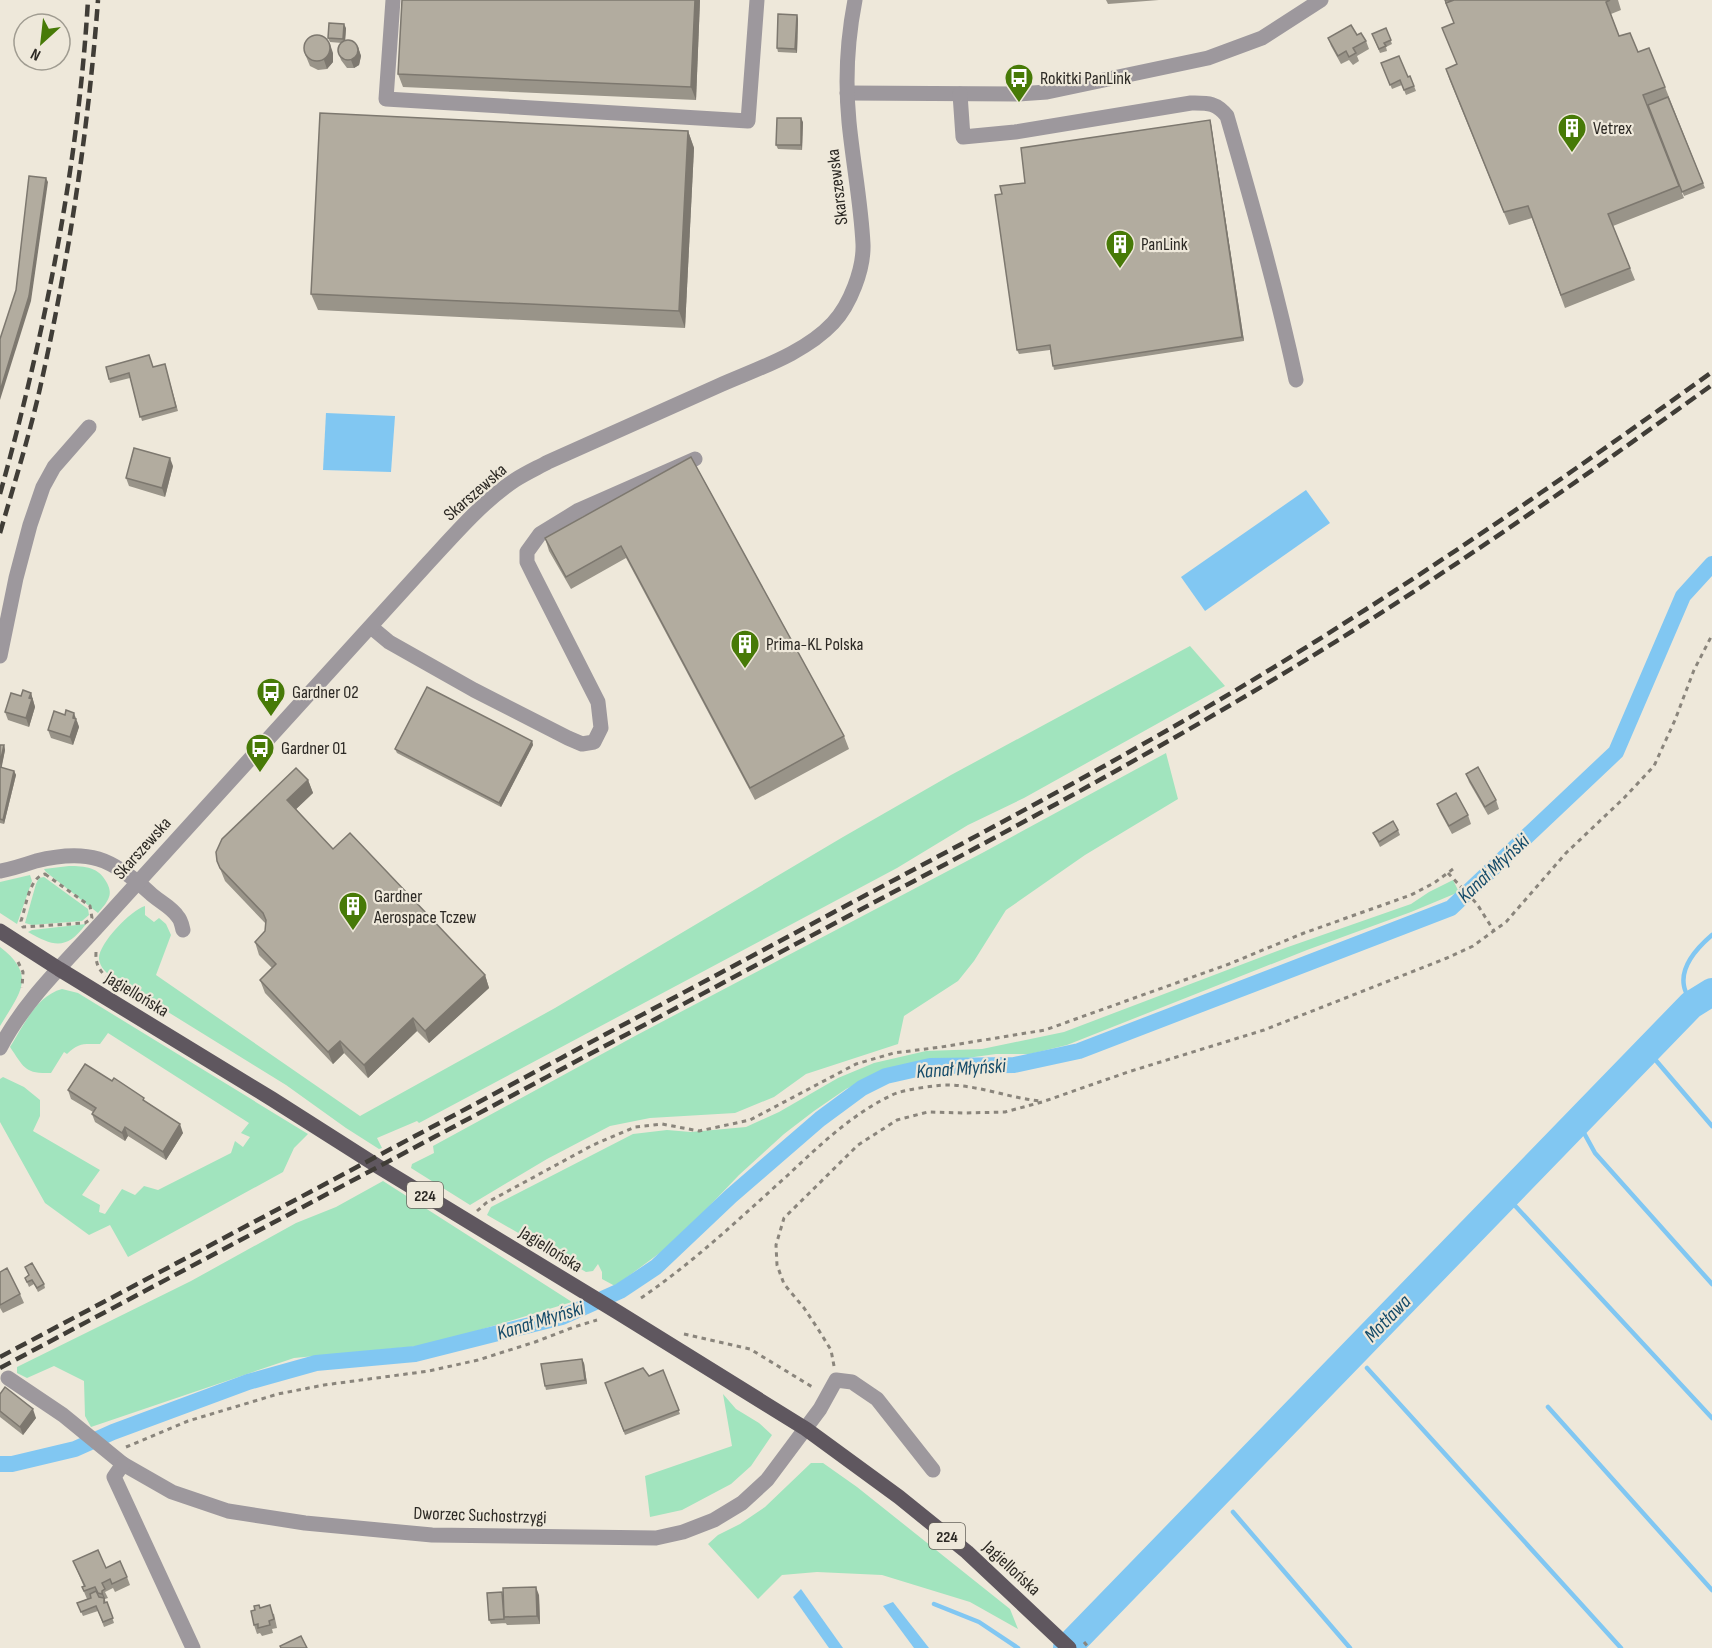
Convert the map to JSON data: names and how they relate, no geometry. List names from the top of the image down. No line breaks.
{"streets":{"main road":["Jagiellońska","224"],"street":["Skarszewska","Dworzec Suchostrzygi"]},"crossings":[["Skarszewska","Jagiellońska"],["Jagiellońska","Dworzec Suchostrzygi"]],"water":["Kanał Młyński","Motława"],"places":{"bus stop":["Rokitki PanLink","Gardner 02","Gardner 01"],"building":["Vetrex","PanLink","Prima-KL Polska","Gardner Aerospace Tczew"]},"north":"bottom left"}
